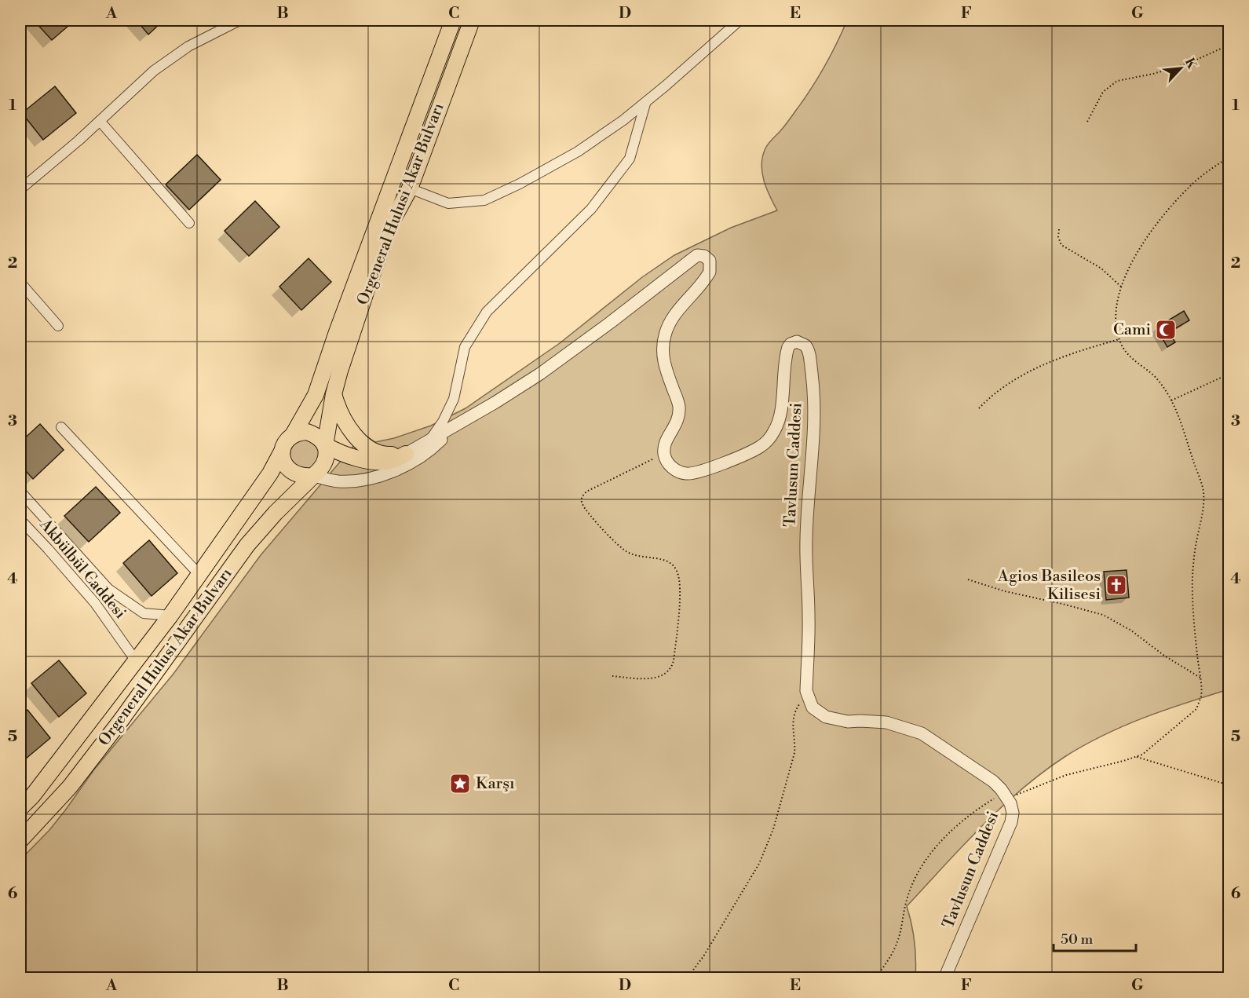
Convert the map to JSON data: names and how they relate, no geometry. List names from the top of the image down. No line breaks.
{"streets":{"main road":["Orgeneral Hulusi Akar Bulvarı"],"street":["Tavlusun Caddesi","Akbülbül Caddesi"]},"crossings":[["Orgeneral Hulusi Akar Bulvarı","Akbülbül Caddesi"]],"places":{"mosque":["Cami"],"church":["Agios Basileos Kilisesi"],"place":["Karşı"]},"scale_bar":"50 m","north":"top right","grid":{"columns":["A","B","C","D","E","F","G"],"rows":["1","2","3","4","5","6"]}}
